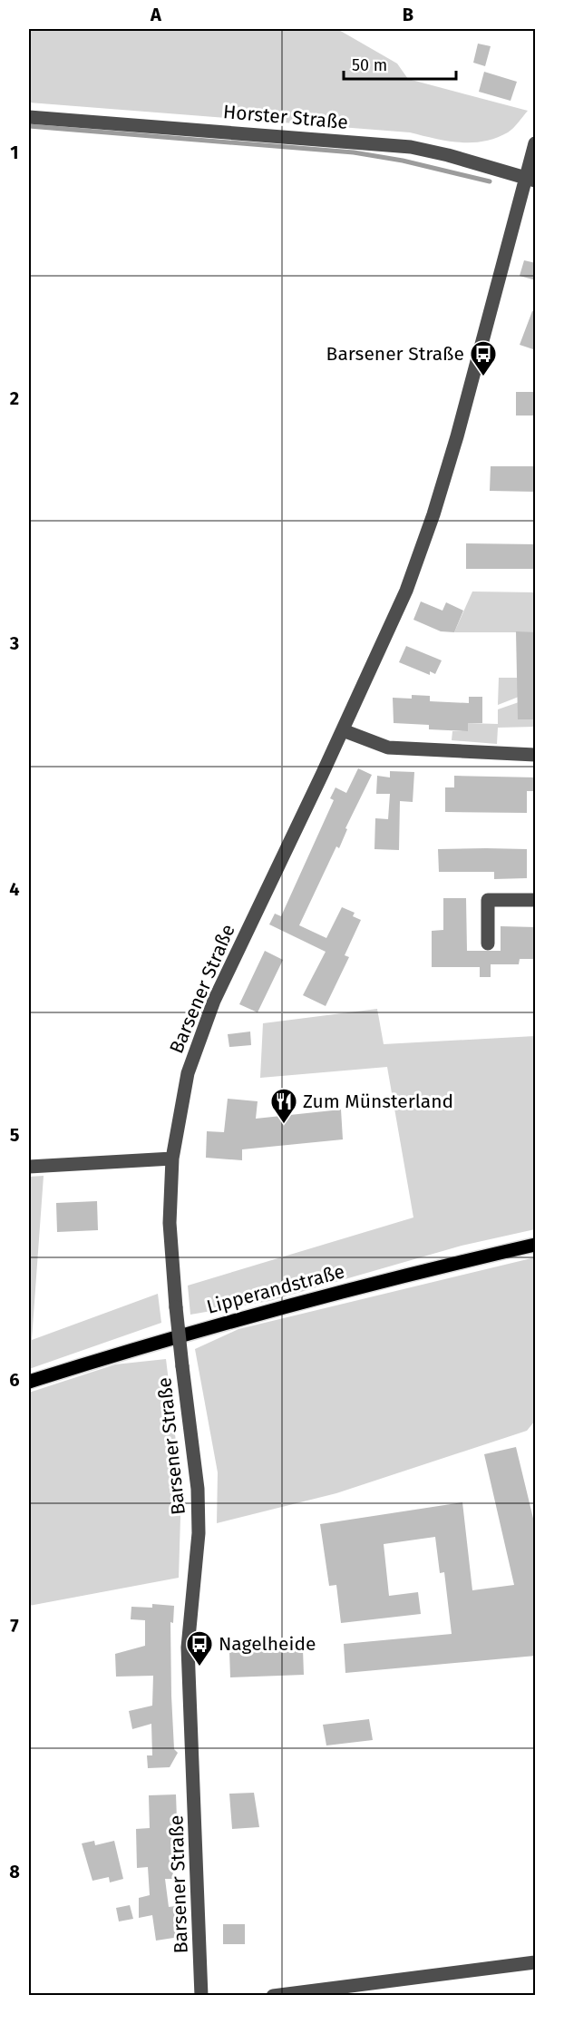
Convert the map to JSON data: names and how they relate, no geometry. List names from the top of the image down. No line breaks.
{"streets":{"main road":["Lipperandstraße"],"street":["Horster Straße","Barsener Straße"]},"crossings":[["Horster Straße","Barsener Straße"]],"places":{"bus stop":["Barsener Straße","Nagelheide"],"restaurant":["Zum Münsterland"]},"scale_bar":"50 m","grid":{"columns":["A","B"],"rows":["1","2","3","4","5","6","7","8"]}}
